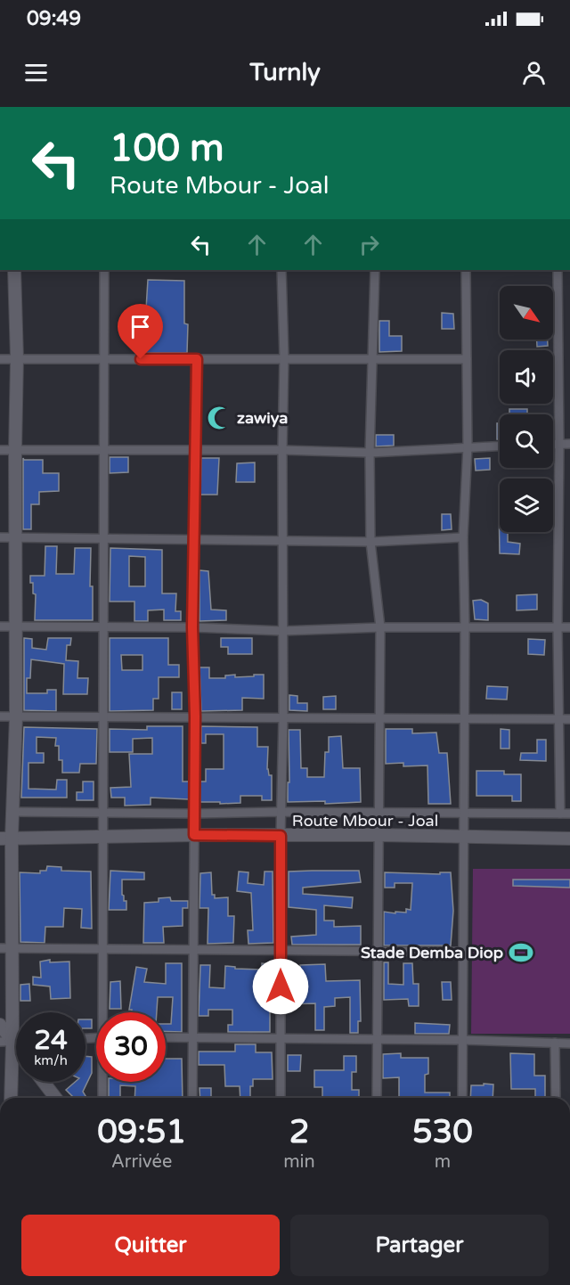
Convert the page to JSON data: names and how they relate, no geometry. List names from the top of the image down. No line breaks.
{"streets":{"main road":["Route Mbour - Joal"]},"places":{"mosque":["zawiya"],"sports":["Stade Demba Diop"]},"north":"bottom right","page":{"status":"09:49","header":"Turnly","turn":["100 m","Route Mbour - Joal"],"speed":"24 km/h","limit":"30","eta":["09:51","Arrivée","2","min","530","m"],"buttons":["Quitter","Partager"]}}
